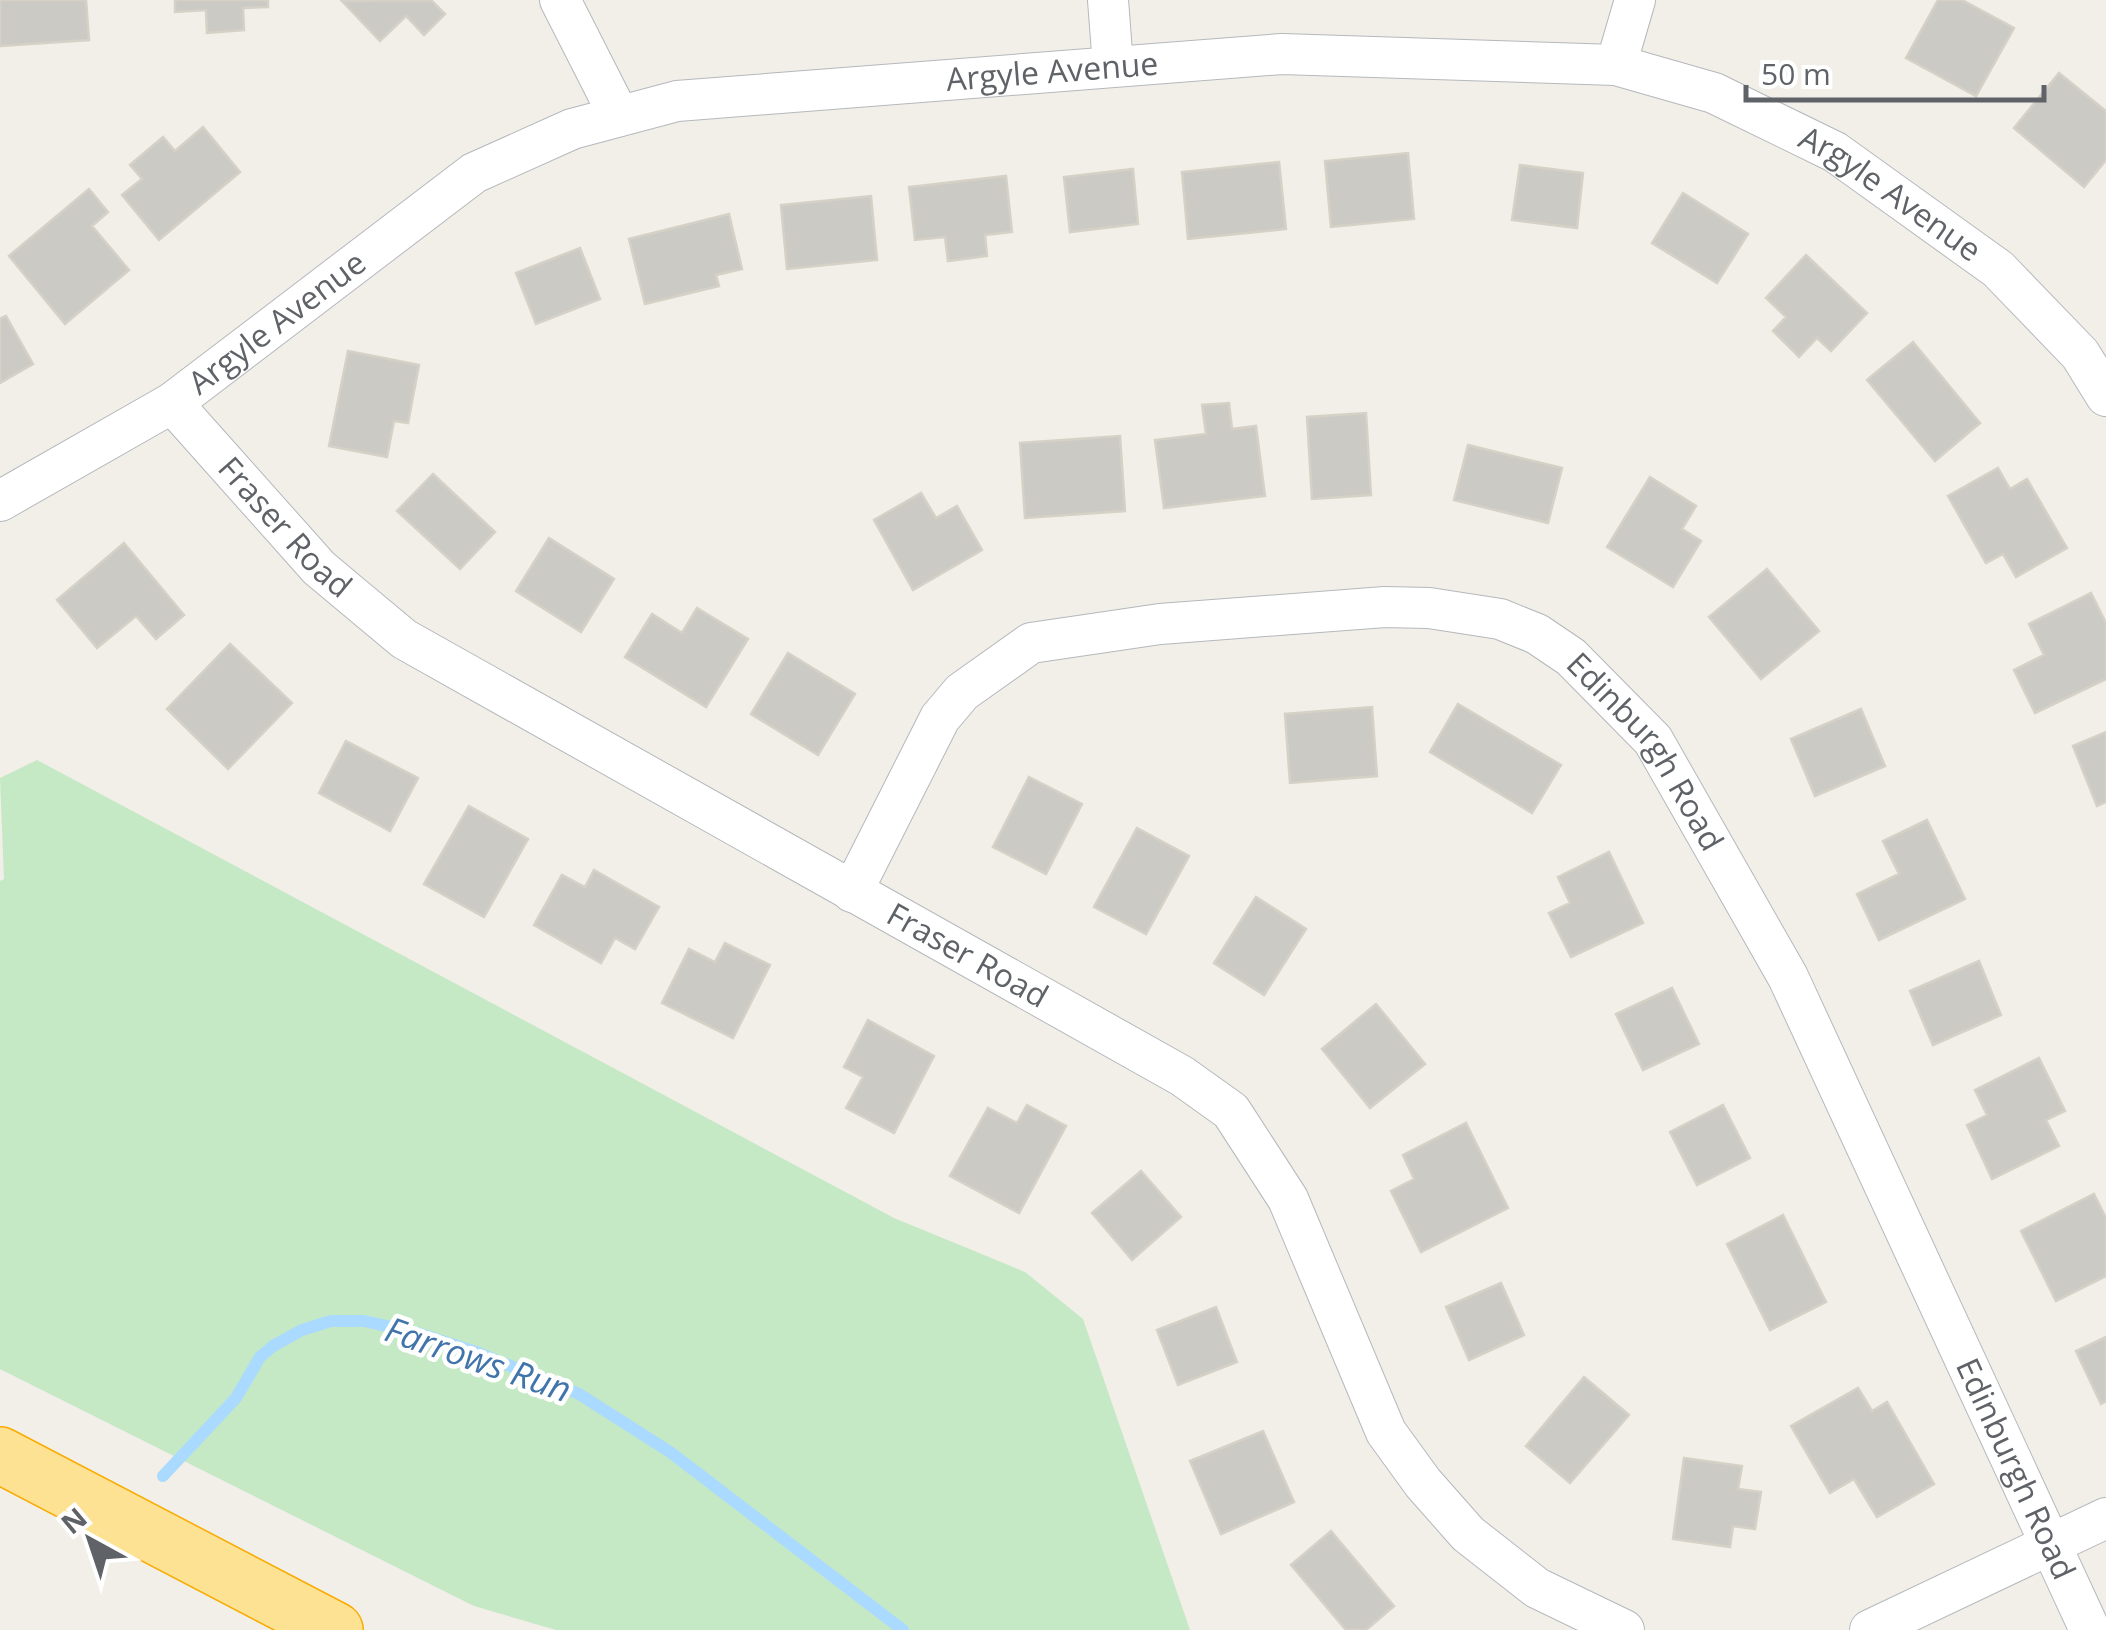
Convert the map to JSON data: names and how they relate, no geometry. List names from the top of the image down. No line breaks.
{"streets":{"street":["Argyle Avenue","Fraser Road","Edinburgh Road"]},"crossings":[["Argyle Avenue","Fraser Road"],["Fraser Road","Edinburgh Road"]],"water":["Farrows Run"],"scale_bar":"50 m","north":"top left"}
